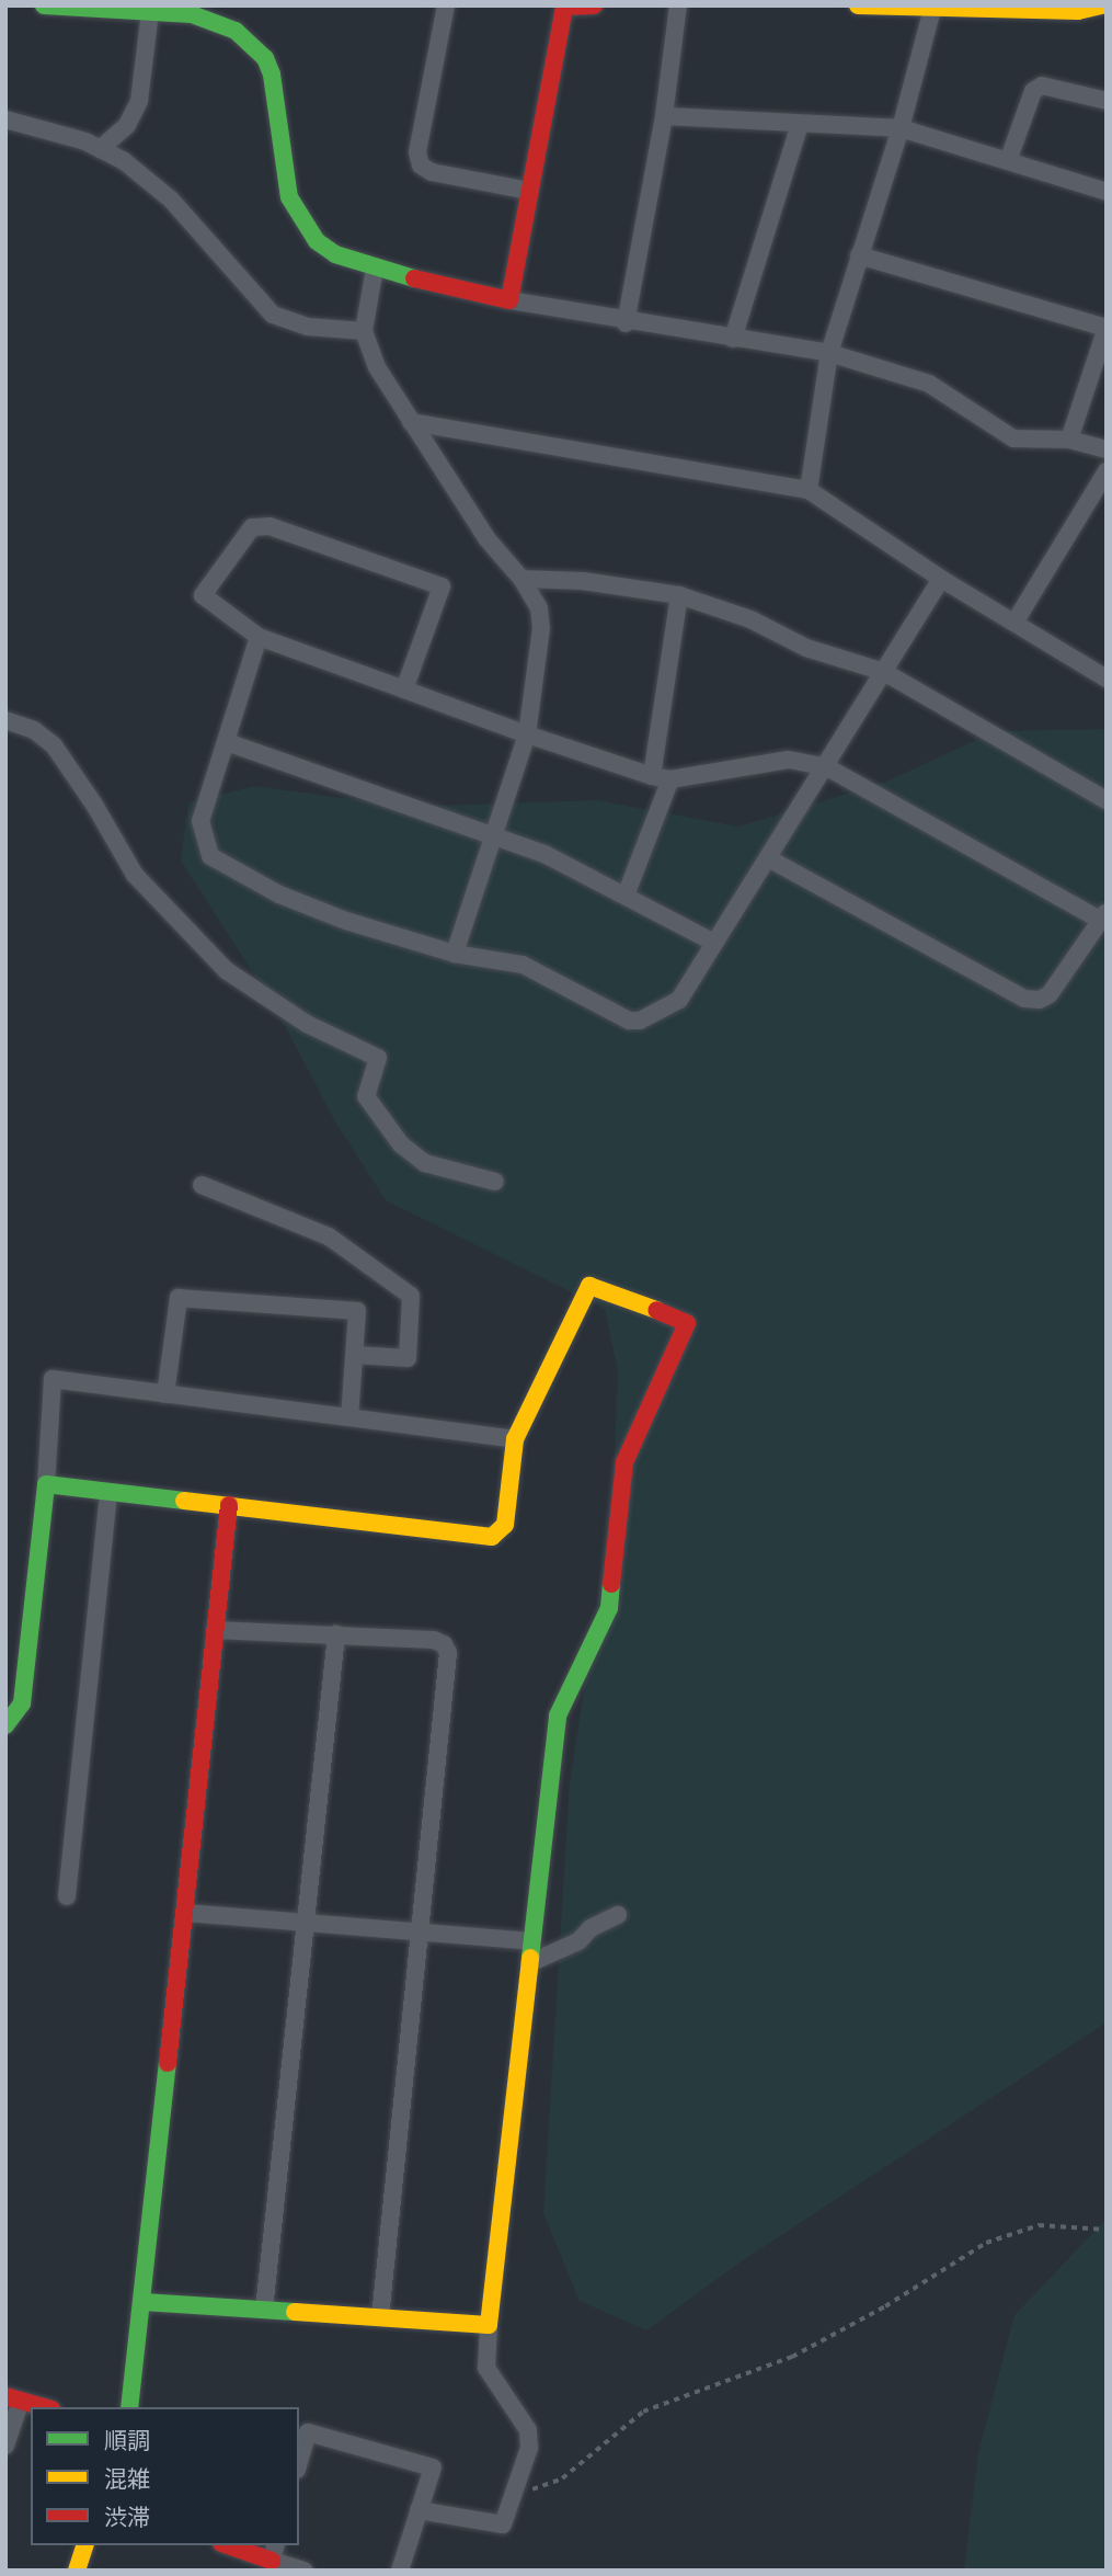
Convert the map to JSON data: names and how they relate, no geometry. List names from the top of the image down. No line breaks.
{"legend":["順調","混雑","渋滞"]}
